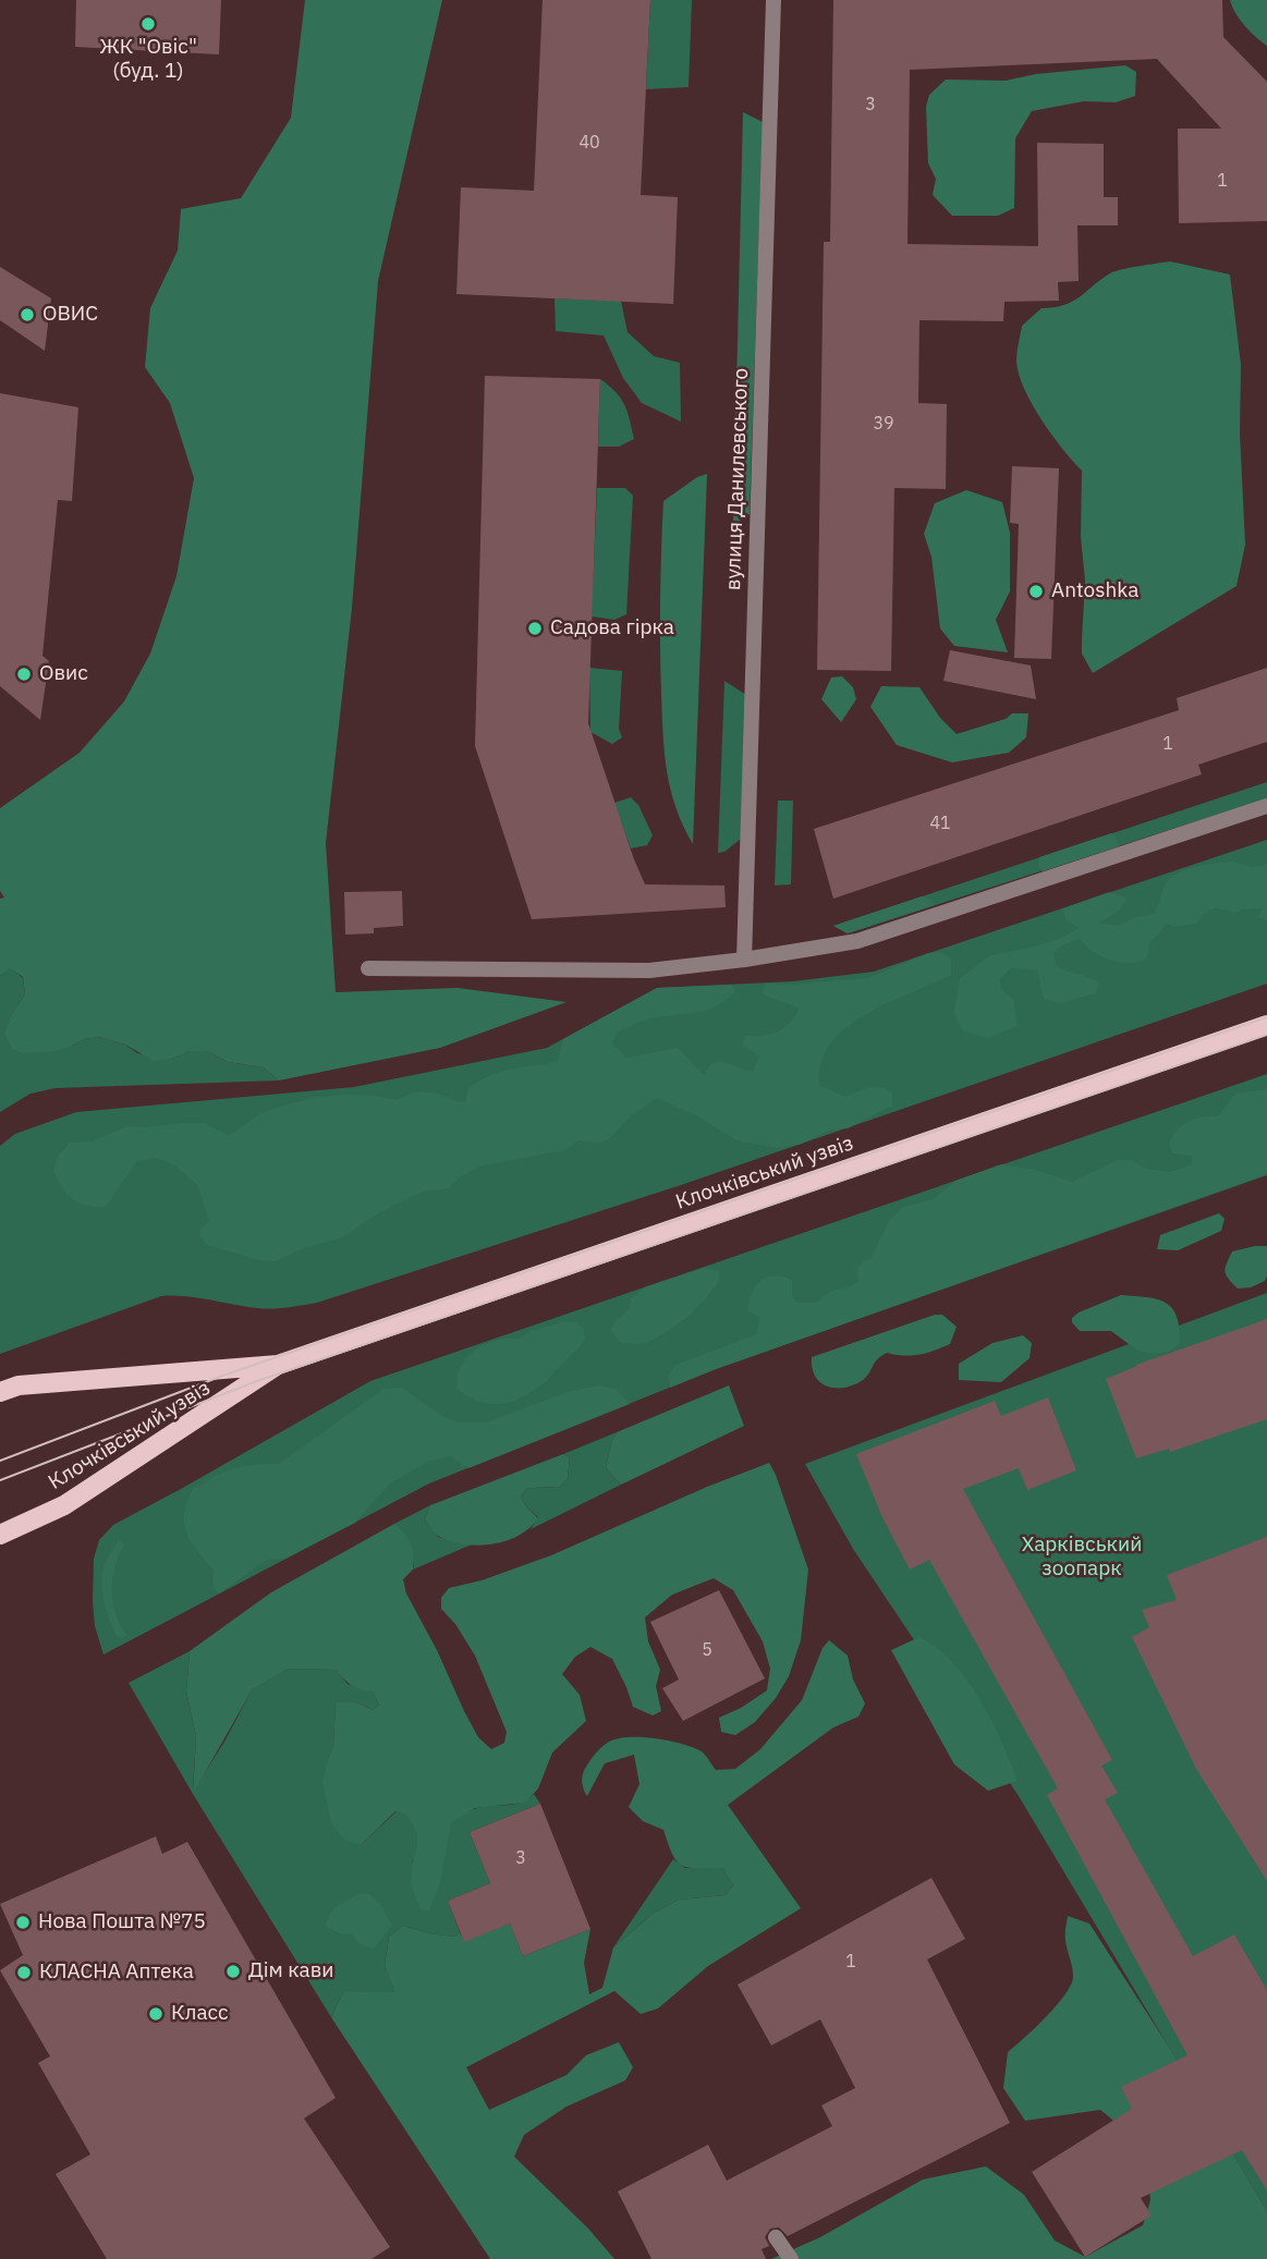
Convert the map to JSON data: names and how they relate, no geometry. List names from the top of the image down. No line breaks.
{"streets":{"main road":["Клочківський узвіз"],"street":["вулиця Данилевського"]},"parks":["Харківський зоопарк"],"places":["ЖК \"Овіс\" (буд. 1)","ОВИС","Antoshka","Садова гірка","Овис","Нова Пошта №75","Дім кави","КЛАСНА Аптека","Класс"],"house_numbers":["3","40","1","39","1","41","5","3","1"]}
